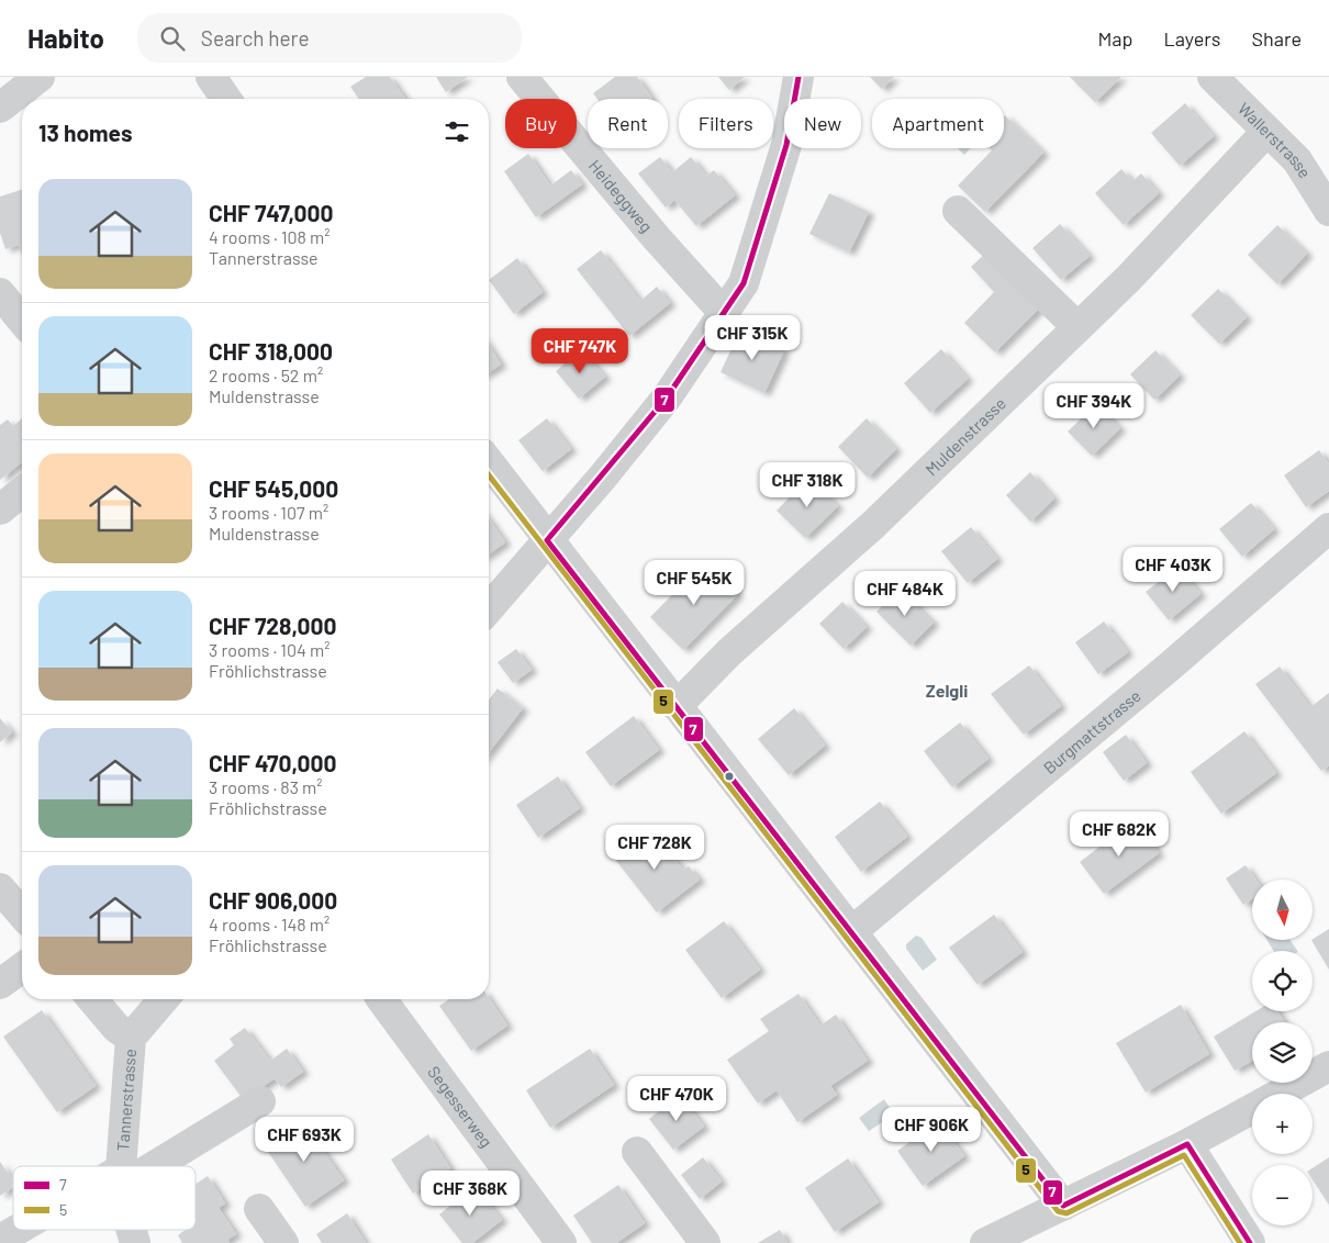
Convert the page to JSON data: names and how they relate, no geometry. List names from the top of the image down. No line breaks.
{"streets":{"street":["Wallerstrasse","Heideggweg","Muldenstrasse","Burgmattstrasse","Tannerstrasse","Segesserweg"]},"crossings":[["Wallerstrasse","Muldenstrasse"]],"districts":["Zelgli"],"lines":["transit line 7","transit line 5"],"legend":["7","5"],"north":"bottom","page":{"header":"Habito","search":"Search here","nav":["Map","Layers","Share"],"chip":["Buy","Rent","Filters","New","Apartment"],"heading":"13 homes","list":[{"name":"CHF 747,000","note":"4 rooms · 108 m² · Tannerstrasse"},{"name":"CHF 318,000","note":"2 rooms · 52 m² · Muldenstrasse"},{"name":"CHF 545,000","note":"3 rooms · 107 m² · Muldenstrasse"},{"name":"CHF 728,000","note":"3 rooms · 104 m² · Fröhlichstrasse"},{"name":"CHF 470,000","note":"3 rooms · 83 m² · Fröhlichstrasse"},{"name":"CHF 906,000","note":"4 rooms · 148 m² · Fröhlichstrasse"}],"price":["CHF 315K","CHF 747K","CHF 394K","CHF 318K","CHF 403K","CHF 545K","CHF 484K","CHF 682K","CHF 728K","CHF 470K","CHF 906K","CHF 693K","CHF 368K"],"map_buttons":["+","−"]}}
